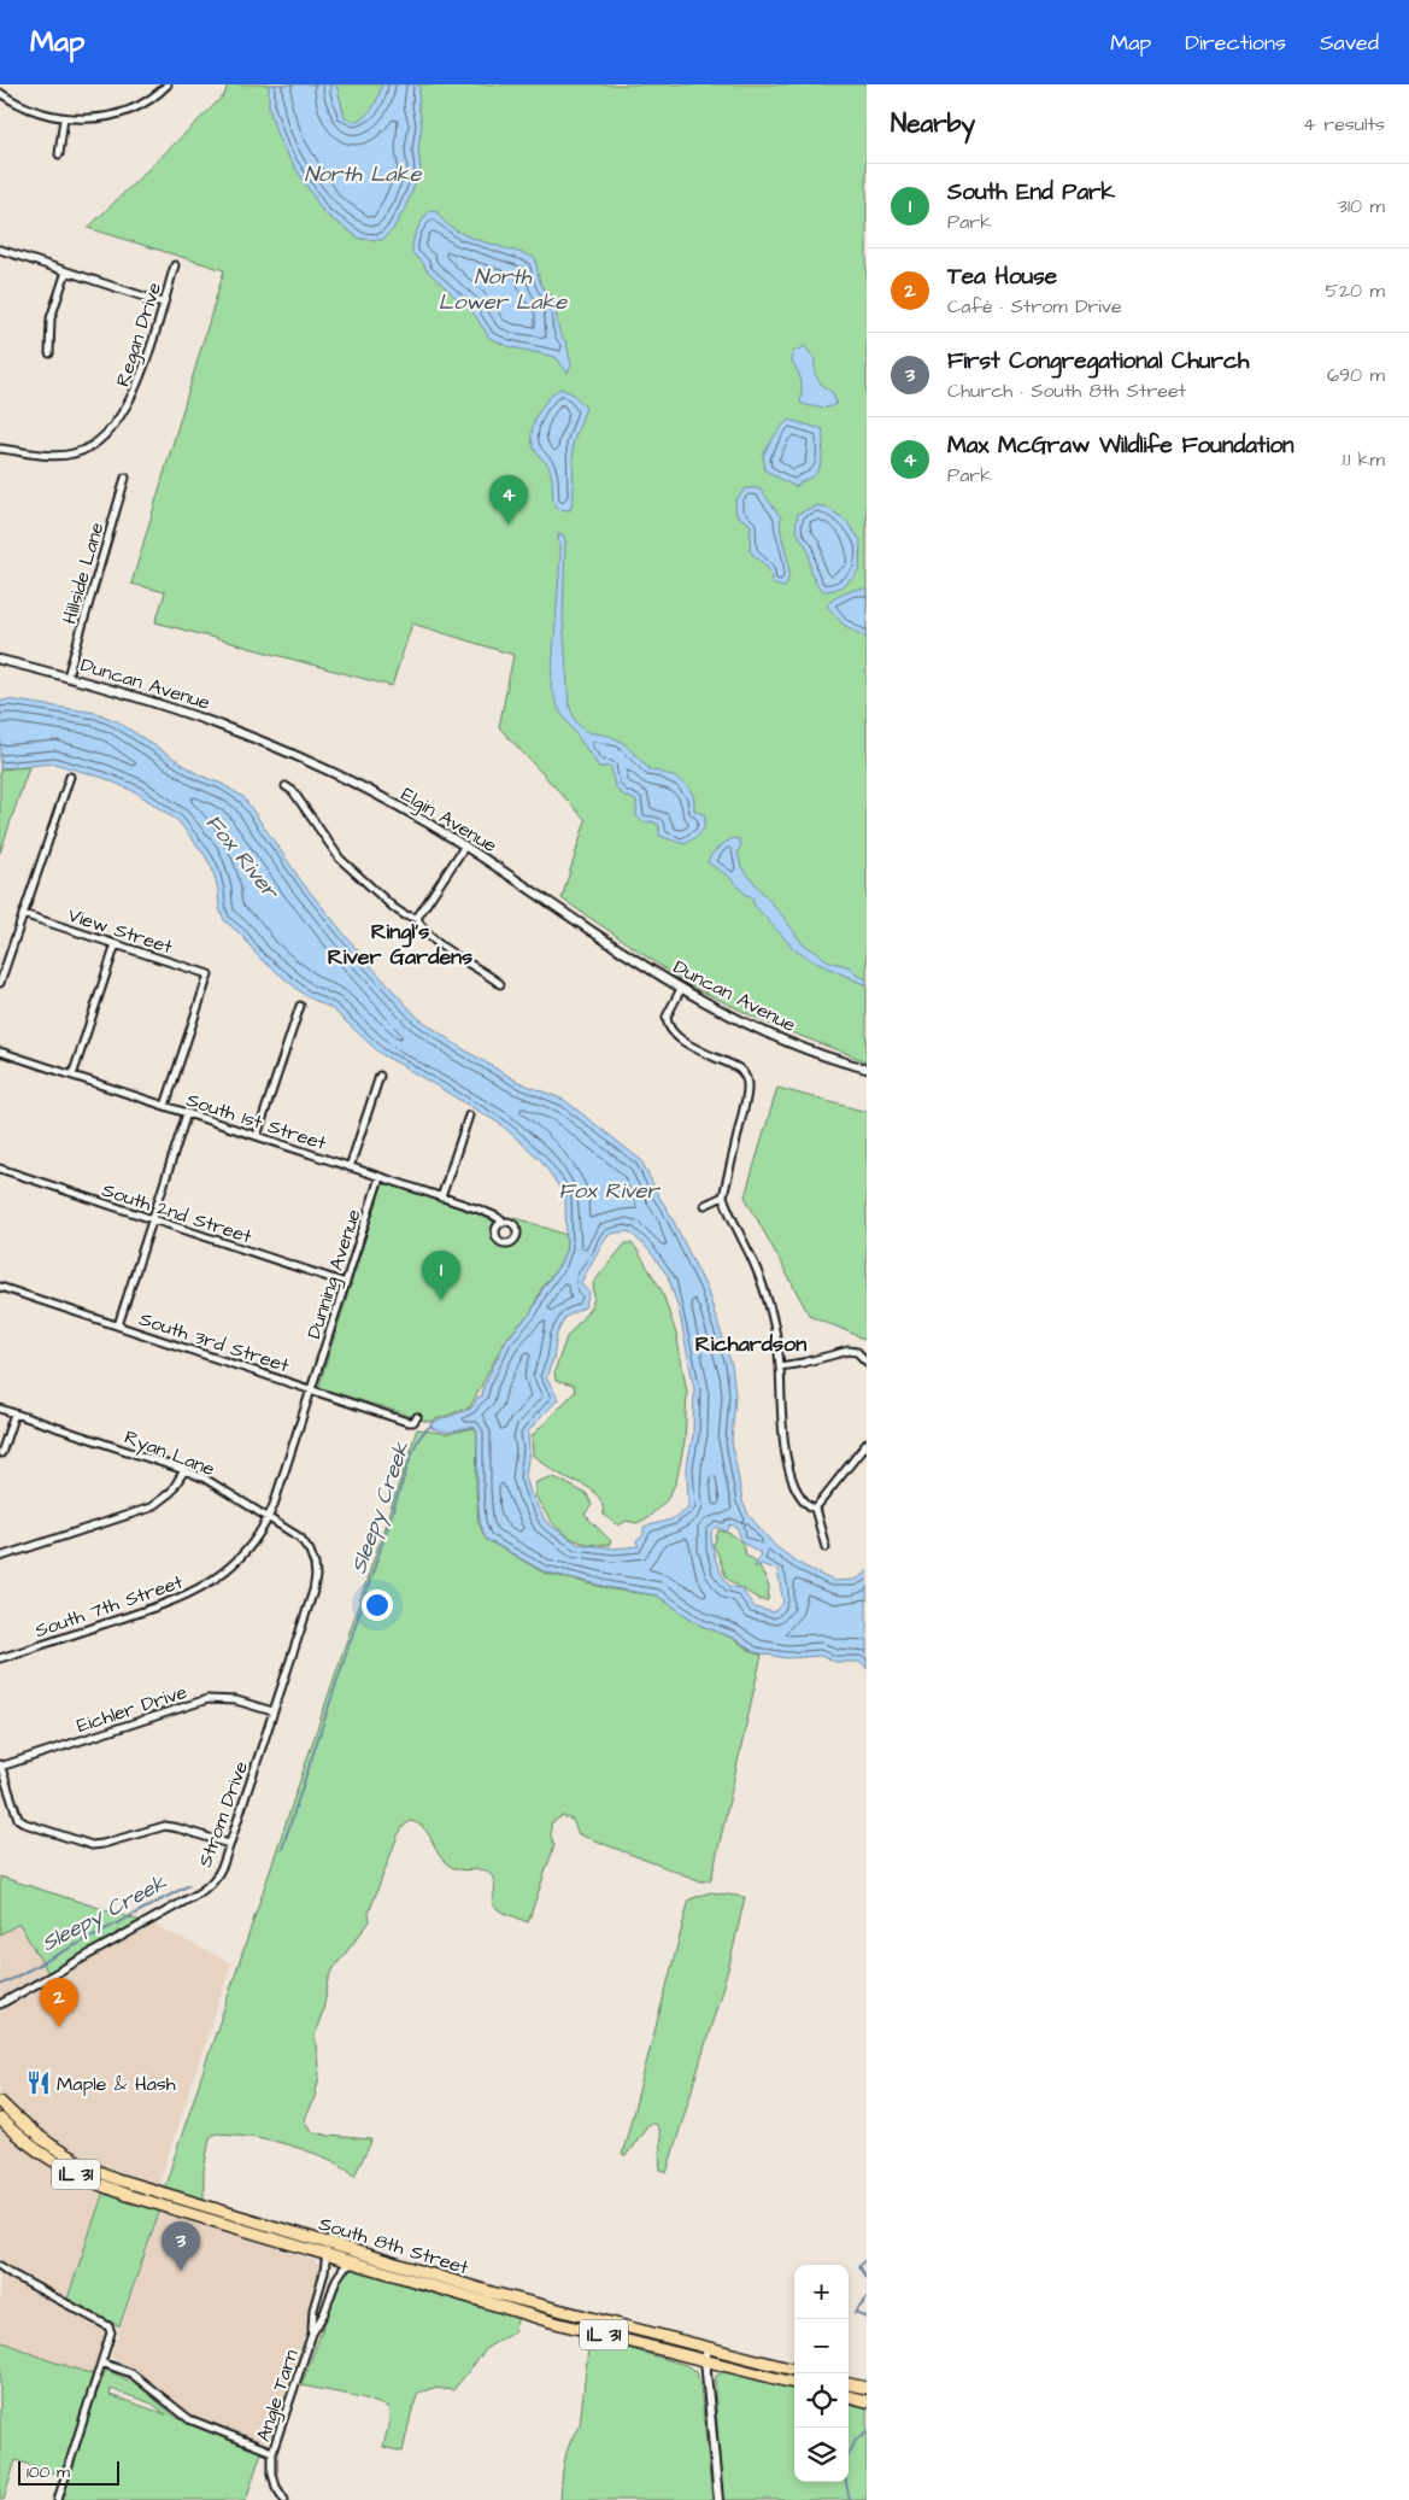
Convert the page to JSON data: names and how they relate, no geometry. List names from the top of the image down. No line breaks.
{"streets":{"main road":["IL 31","South 8th Street"],"street":["Regan Drive","Hillside Lane","Duncan Avenue","Elgin Avenue","View Street","South 1st Street","South 2nd Street","Dunning Avenue","South 3rd Street","Ryan Lane","South 7th Street","Eichler Drive","Strom Drive","Angle Tarn"]},"crossings":[["Hillside Lane","Duncan Avenue"],["Duncan Avenue","Elgin Avenue"],["View Street","South 1st Street"],["South 1st Street","Dunning Avenue"],["South 2nd Street","Dunning Avenue"],["Dunning Avenue","South 3rd Street"],["Dunning Avenue","Ryan Lane"],["Dunning Avenue","South 7th Street"],["Ryan Lane","South 7th Street"],["Ryan Lane","Strom Drive"],["Eichler Drive","Strom Drive"],["South 8th Street","Angle Tarn"]],"districts":["Ringl's River Gardens","Richardson"],"water":["North Lake","North Lower Lake","Fox River","Sleepy Creek"],"places":{"restaurant":["Maple & Hash"]},"scale_bar":"100 m","page":{"header":"Map","nav":["Map","Directions","Saved"],"heading":["Nearby","4 results"],"list":[{"mark":"1","name":"South End Park","note":"Park","value":"310 m"},{"mark":"2","name":"Tea House","note":"Café · Strom Drive","value":"520 m"},{"mark":"3","name":"First Congregational Church","note":"Church · South 8th Street","value":"690 m"},{"mark":"4","name":"Max McGraw Wildlife Foundation","note":"Park","value":"1.1 km"}],"pins":["4","1","2","3"],"map_buttons":["+","−"],"scale":"100 m"}}
